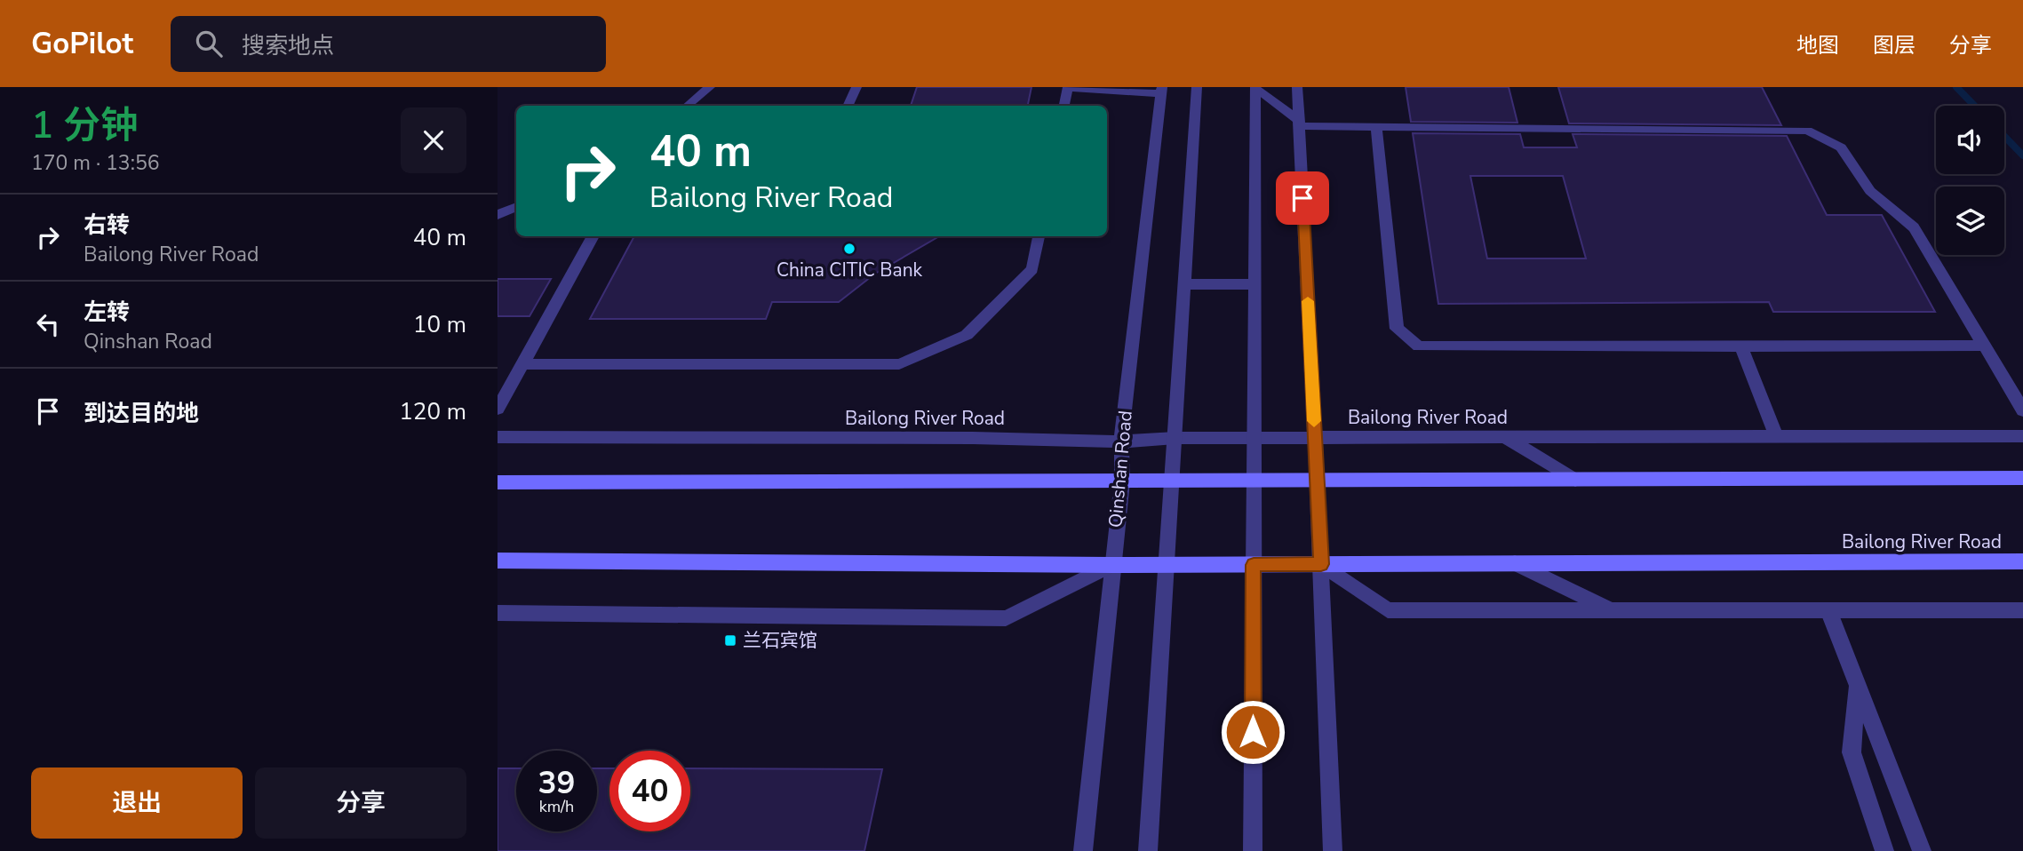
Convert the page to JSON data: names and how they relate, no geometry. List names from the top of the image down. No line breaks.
{"streets":{"main road":["Bailong River Road"],"street":["Qinshan Road"]},"crossings":[["Bailong River Road","Qinshan Road"]],"places":{"other":["China CITIC Bank"],"transit":["兰石宾馆"]},"page":{"header":"GoPilot","search":"搜索地点","nav":["地图","图层","分享"],"heading":["1 分钟","170 m · 13:56"],"turn":["40 m","Bailong River Road"],"list":[{"name":"右转","note":"Bailong River Road","value":"40 m"},{"name":"左转","note":"Qinshan Road","value":"10 m"},{"name":"到达目的地","value":"120 m"}],"speed":"39 km/h","limit":"40","buttons":["退出","分享"]}}
